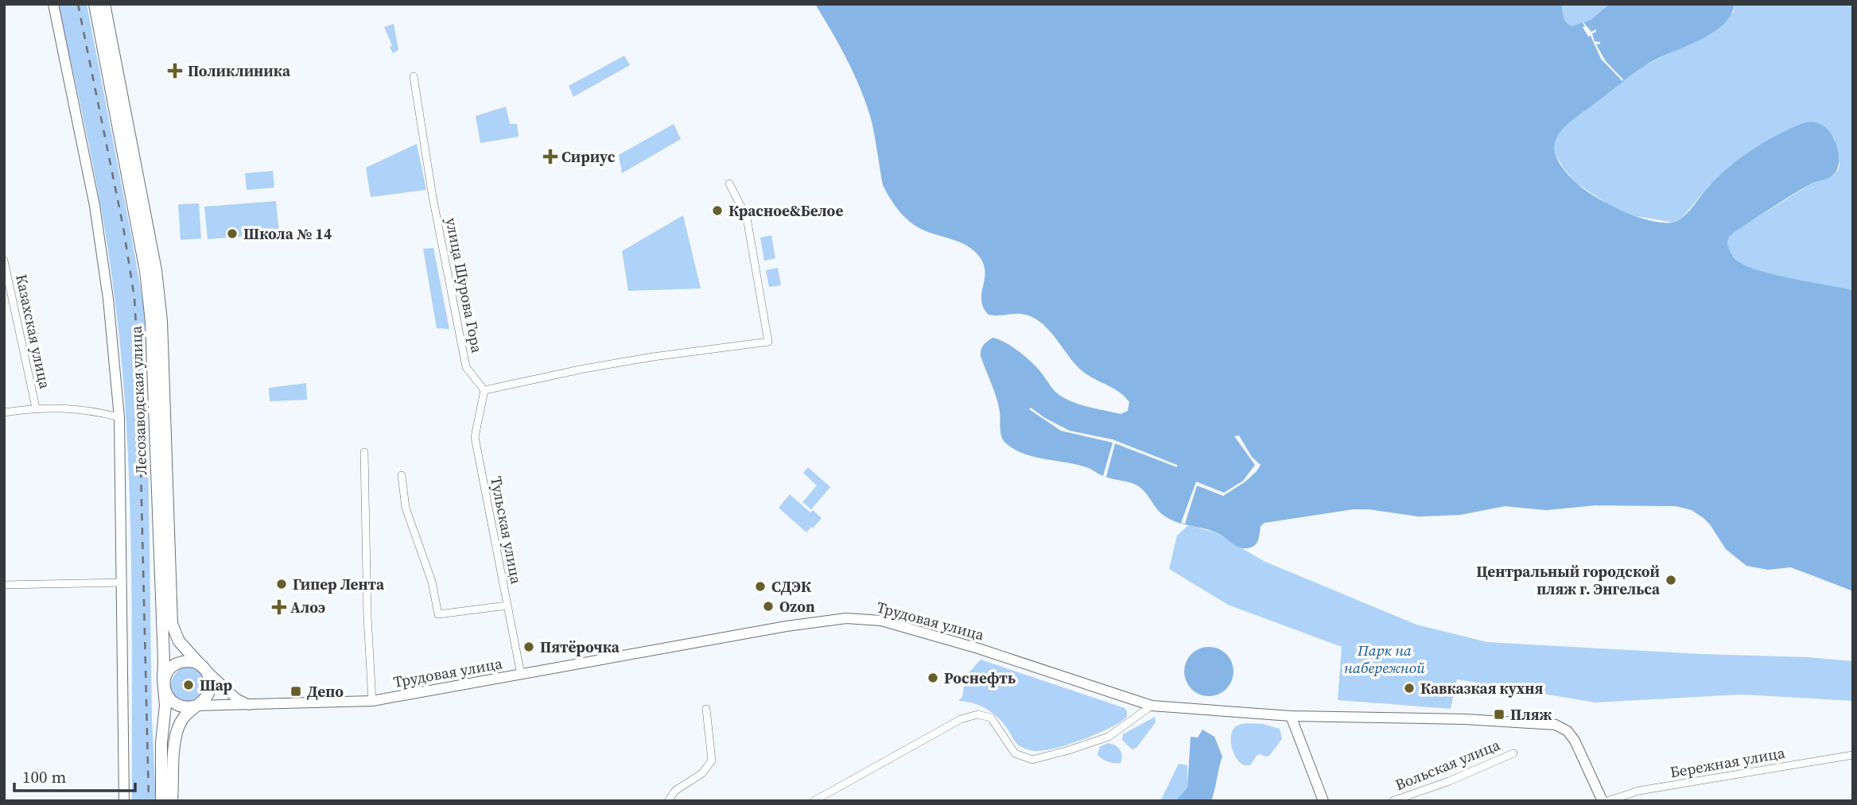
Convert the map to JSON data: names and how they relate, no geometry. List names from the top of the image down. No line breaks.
{"streets":{"main road":["Лесозаводская улица","Трудовая улица"],"street":["улица Шурова Гора","Казахская улица","Тульская улица","Бережная улица","Вольская улица"]},"crossings":[["улица Шурова Гора","Тульская улица"],["Лесозаводская улица","Трудовая улица"],["Тульская улица","Трудовая улица"]],"parks":["Парк на набережной"],"places":{"health":["Поликлиника","Сириус","Алоэ"],"other":["Красное&Белое","Школа № 14","Центральный городской пляж г. Энгельса","Гипер Лента","СДЭК","Ozon","Пятёрочка","Роснефть","Шар","Кавказкая кухня"],"transit":["Депо","Пляж"]},"scale_bar":"100 m"}
